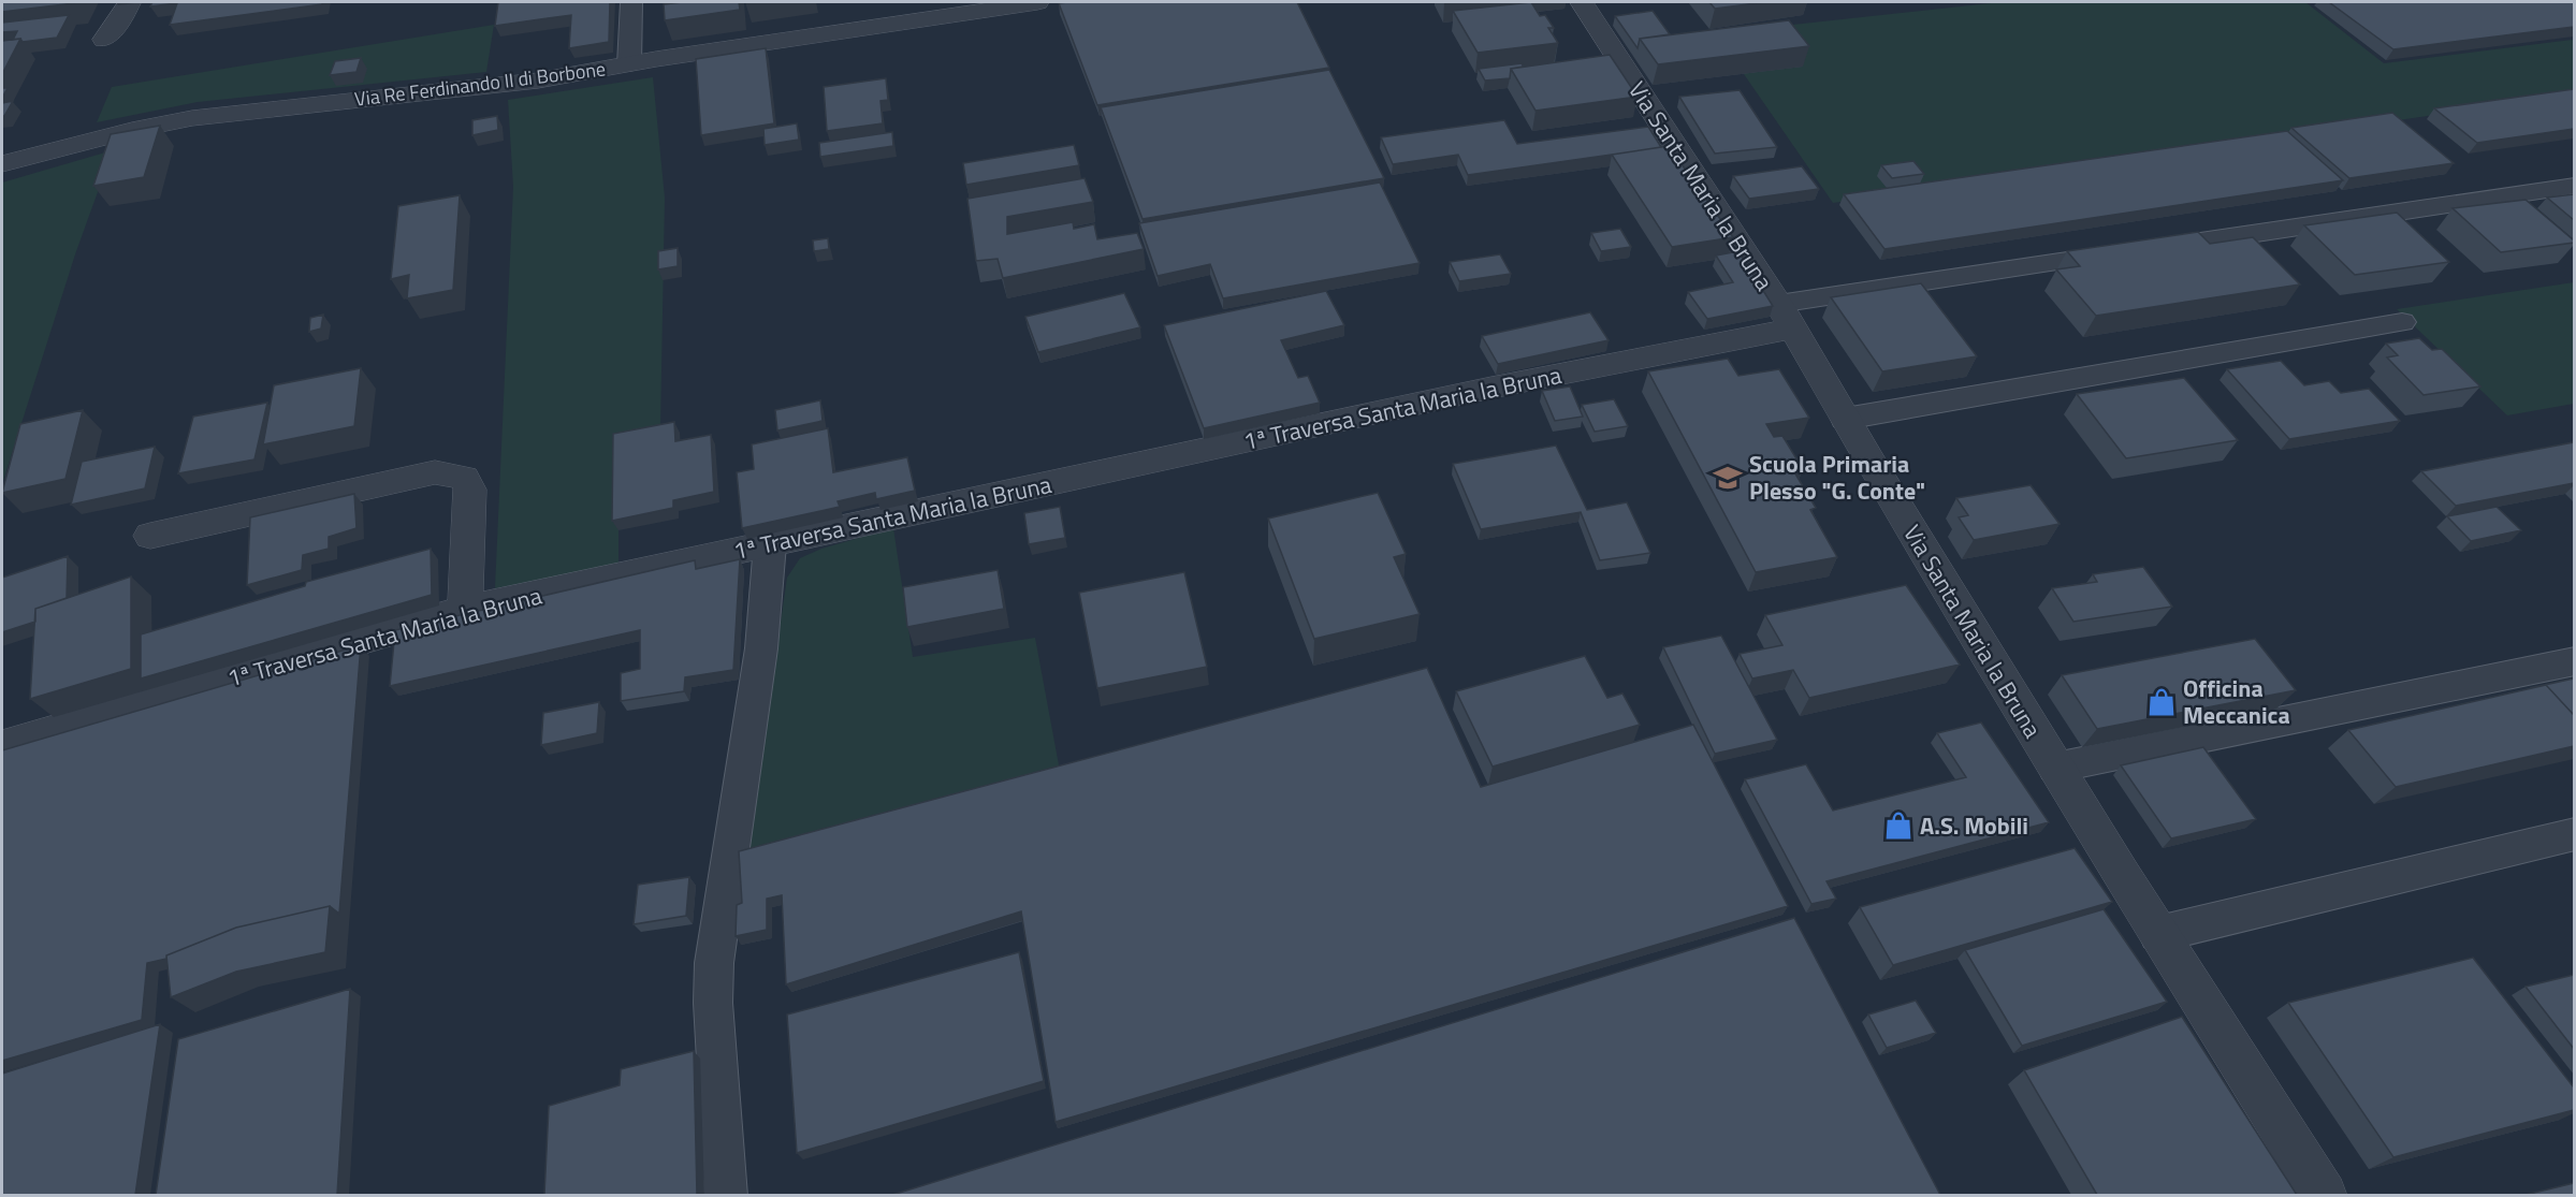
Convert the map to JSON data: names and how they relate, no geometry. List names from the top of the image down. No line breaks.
{"streets":{"street":["Via Re Ferdinando II di Borbone","Via Santa Maria la Bruna","1ª Traversa Santa Maria la Bruna"]},"crossings":[["Via Santa Maria la Bruna","1ª Traversa Santa Maria la Bruna"]],"places":{"school or university":["Scuola Primaria Plesso \"G. Conte\""],"shop":["Officina Meccanica","A.S. Mobili"]}}
